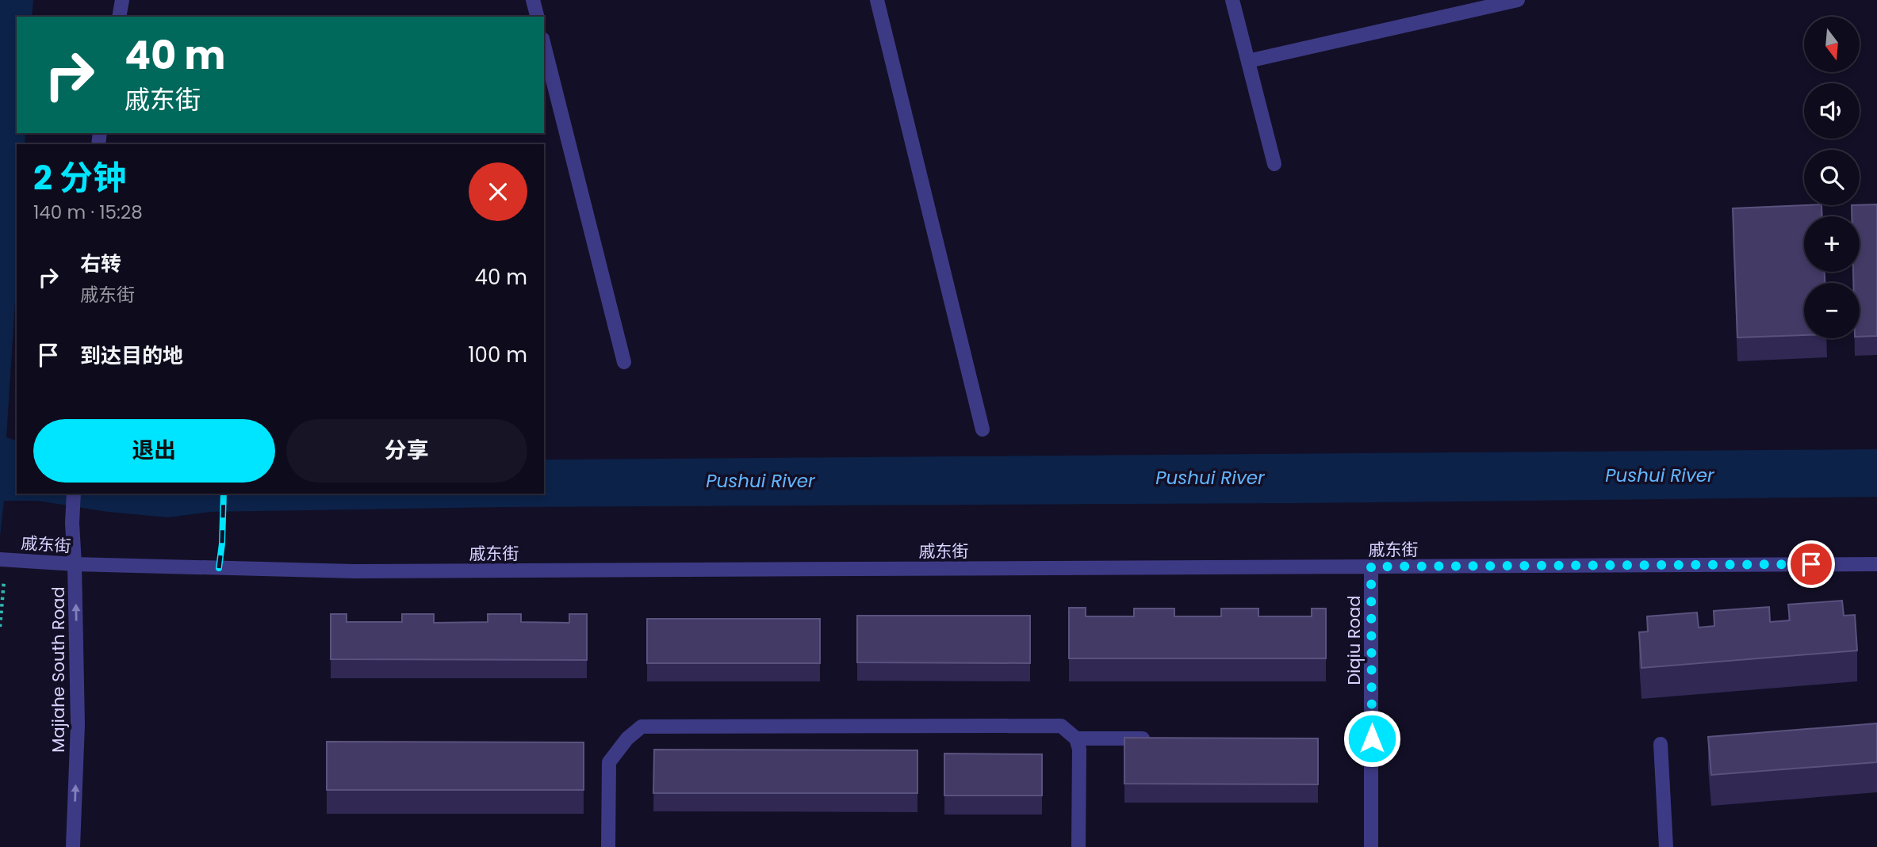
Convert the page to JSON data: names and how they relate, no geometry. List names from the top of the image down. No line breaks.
{"streets":{"street":["戚东街","Diqiu Road","Majiahe South Road"]},"crossings":[["戚东街","Diqiu Road"],["戚东街","Majiahe South Road"]],"one_way":["Majiahe South Road"],"water":["Pushui River"],"north":"bottom","page":{"map_buttons":["+","−"],"turn":["40 m","戚东街"],"heading":["2 分钟","140 m · 15:28"],"list":[{"name":"右转","note":"戚东街","value":"40 m"},{"name":"到达目的地","value":"100 m"}],"buttons":["退出","分享"]}}
